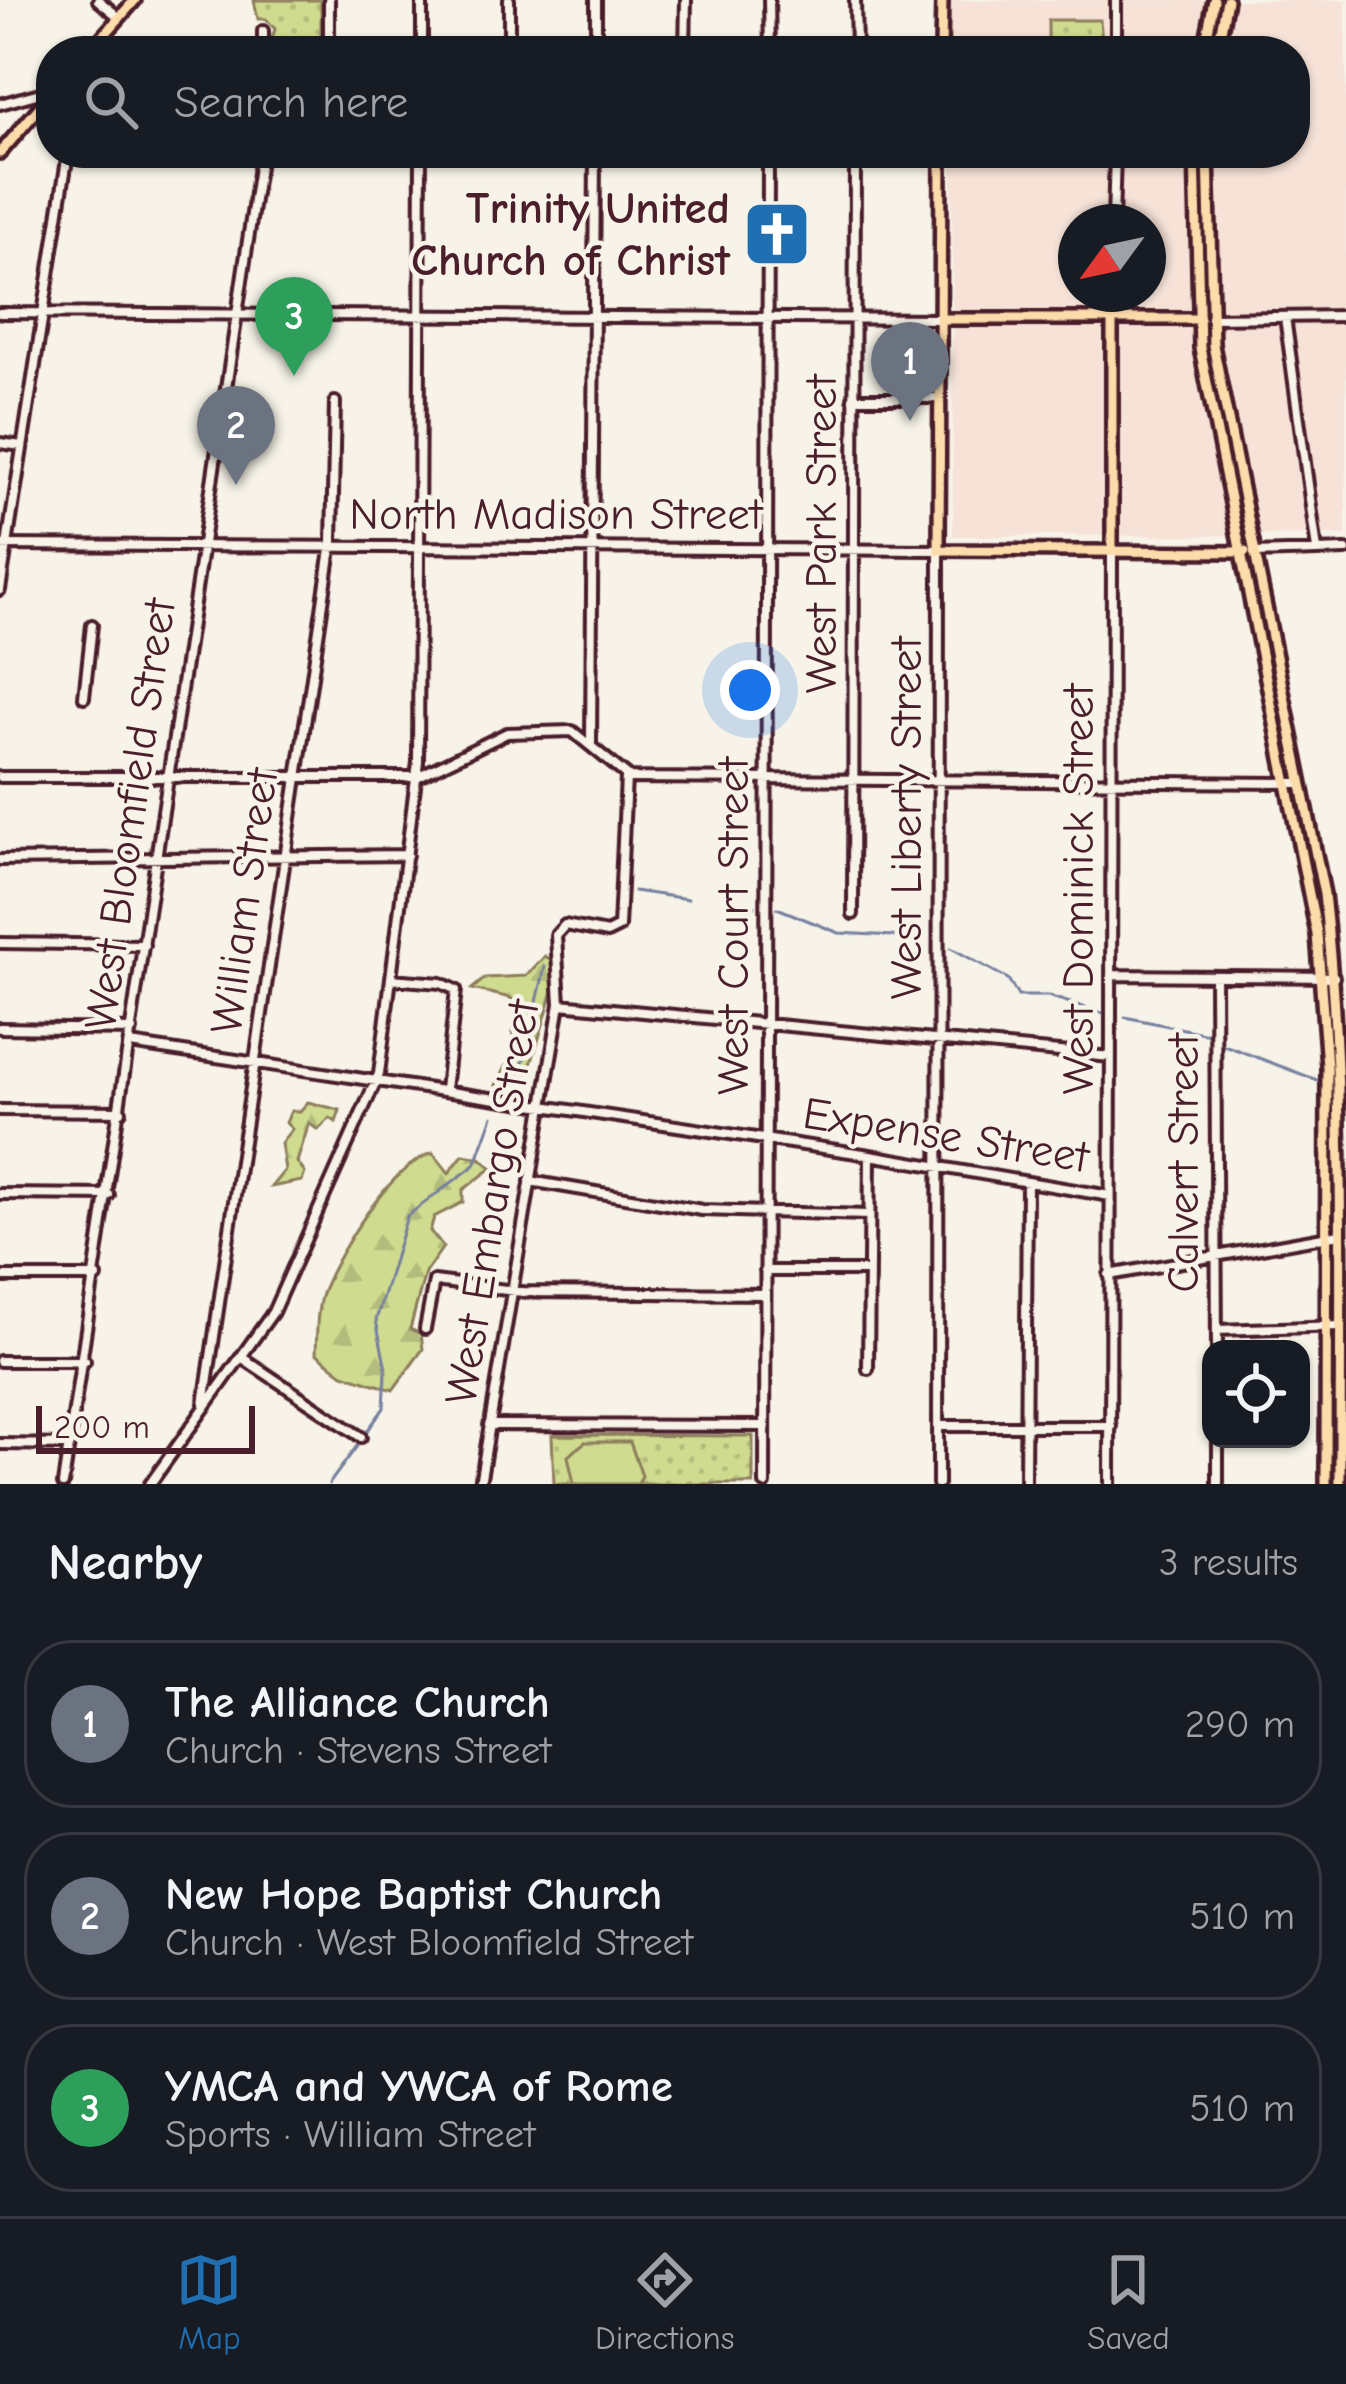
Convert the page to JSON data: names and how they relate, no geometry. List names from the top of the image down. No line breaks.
{"streets":{"main road":["North Madison Street","West Liberty Street","West Dominick Street"],"street":["West Park Street","West Bloomfield Street","William Street","West Court Street","Expense Street","Calvert Street","West Embargo Street"]},"crossings":[["North Madison Street","West Park Street"],["North Madison Street","West Bloomfield Street"],["North Madison Street","West Liberty Street"],["North Madison Street","West Dominick Street"],["North Madison Street","William Street"],["North Madison Street","West Court Street"],["West Bloomfield Street","Expense Street"],["West Liberty Street","Expense Street"],["West Dominick Street","Expense Street"],["William Street","Expense Street"],["West Court Street","Expense Street"],["Expense Street","West Embargo Street"]],"places":{"church":["Trinity United Church of Christ"]},"scale_bar":"200 m","north":"bottom left","page":{"search":"Search here","pins":["3","1","2"],"scale":"200 m","heading":["Nearby","3 results"],"list":[{"mark":"1","name":"The Alliance Church","note":"Church · Stevens Street","value":"290 m"},{"mark":"2","name":"New Hope Baptist Church","note":"Church · West Bloomfield Street","value":"510 m"},{"mark":"3","name":"YMCA and YWCA of Rome","note":"Sports · William Street","value":"510 m"}],"nav":["Map","Directions","Saved"]}}
